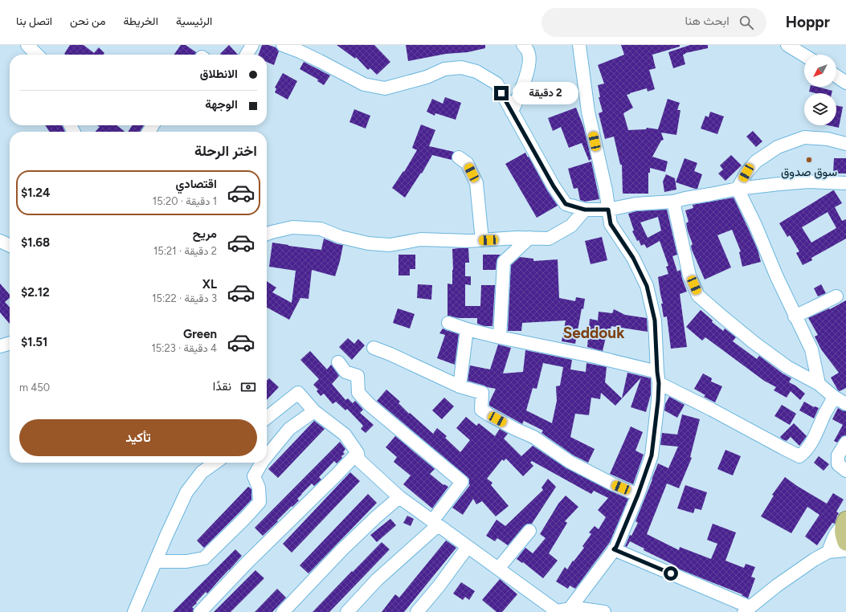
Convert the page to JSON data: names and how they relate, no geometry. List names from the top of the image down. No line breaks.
{"districts":["Seddouk"],"places":["سوق صدوق"],"north":"bottom left","page":{"header":"Hoppr","search":"ابحث هنا","nav":["الرئيسية","الخريطة","من نحن","اتصل بنا"],"banner":["الانطلاق","الوجهة"],"bubble":"2 دقيقة","heading":"اختر الرحلة","list":[{"name":"اقتصادي","note":"1 دقيقة · 15:20","value":"$1.24"},{"name":"مريح","note":"2 دقيقة · 15:21","value":"$1.68"},{"name":"XL","note":"3 دقيقة · 15:22","value":"$2.12"},{"name":"Green","note":"4 دقيقة · 15:23","value":"$1.51"}],"pay":["نقدًا","450 m"],"buttons":"تأكيد"}}
